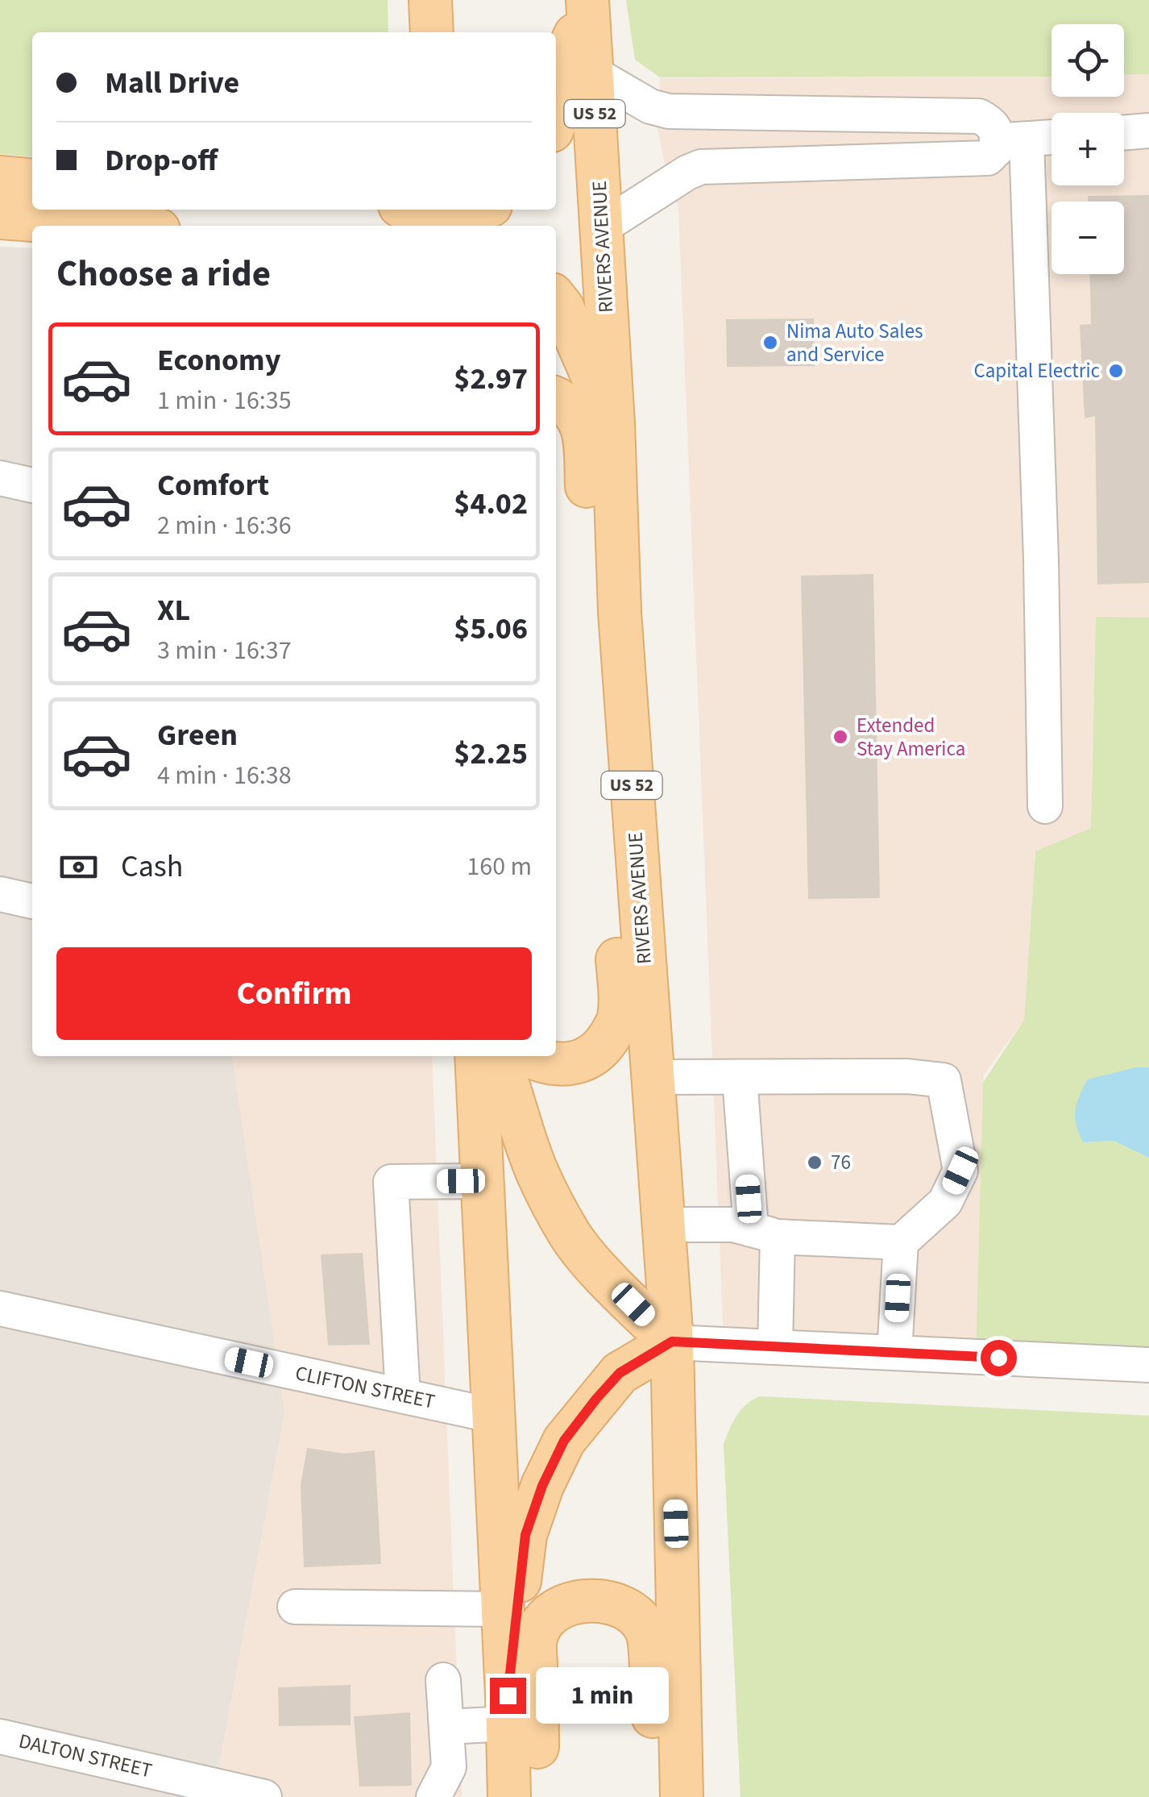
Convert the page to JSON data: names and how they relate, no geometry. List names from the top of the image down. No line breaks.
{"streets":{"main road":["US 52","RIVERS AVENUE"],"street":["CLIFTON STREET","DALTON STREET"]},"places":["Nima Auto Sales and Service","Capital Electric","Extended Stay America","76"],"page":{"map_buttons":["+","−"],"banner":["Mall Drive","Drop-off"],"heading":"Choose a ride","list":[{"name":"Economy","note":"1 min · 16:35","value":"$2.97"},{"name":"Comfort","note":"2 min · 16:36","value":"$4.02"},{"name":"XL","note":"3 min · 16:37","value":"$5.06"},{"name":"Green","note":"4 min · 16:38","value":"$2.25"}],"pay":["Cash","160 m"],"buttons":"Confirm","bubble":"1 min"}}
